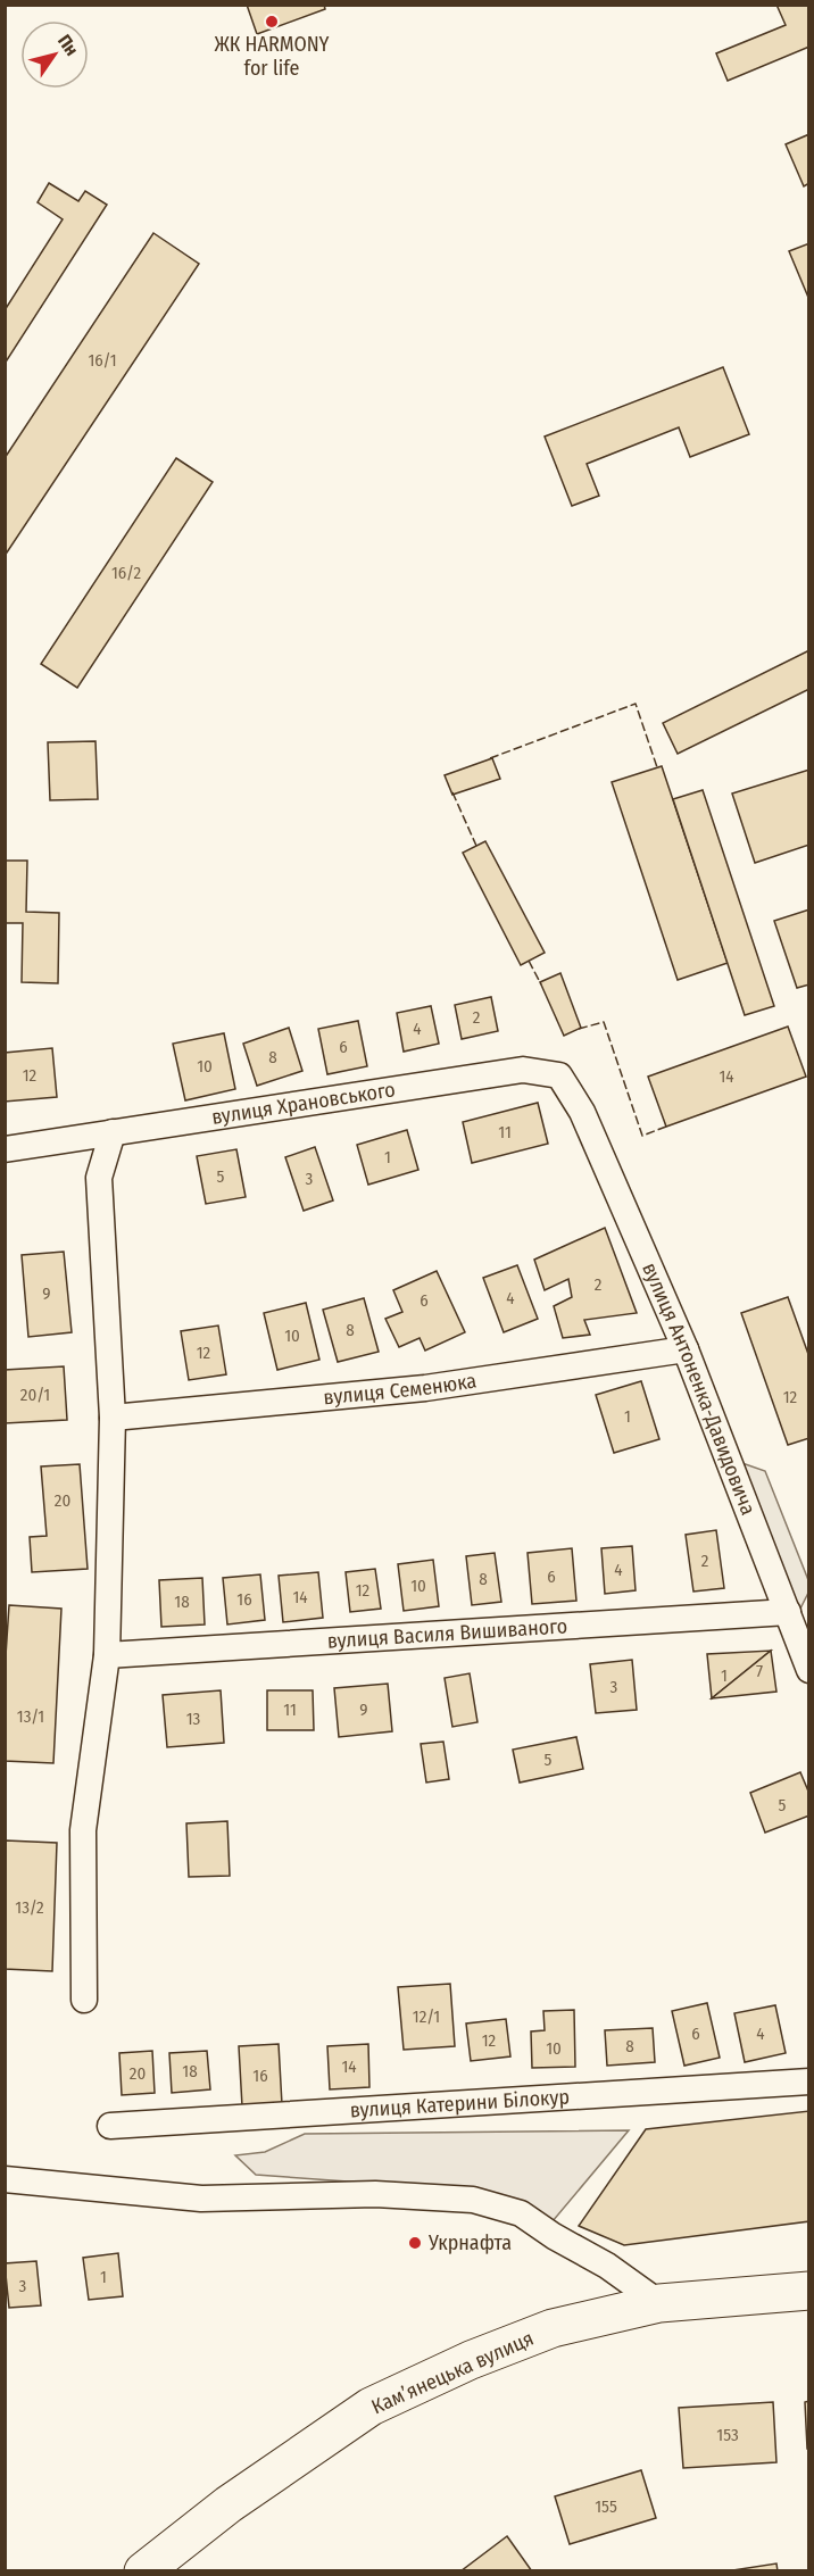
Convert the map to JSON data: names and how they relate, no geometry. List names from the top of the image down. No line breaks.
{"streets":{"main road":["Камʼянецька вулиця"],"street":["вулиця Храновського","вулиця Семенюка","вулиця Антоненка-Давидовича","вулиця Василя Вишиваного","вулиця Катерини Білокур"]},"crossings":[["вулиця Храновського","вулиця Антоненка-Давидовича"],["вулиця Семенюка","вулиця Антоненка-Давидовича"],["вулиця Антоненка-Давидовича","вулиця Василя Вишиваного"]],"places":["ЖК HARMONY for life","Укрнафта"],"house_numbers":["16/1","16/2","2","4","6","8","10","12","14","11","1","5","3","2","9","4","6","8","10","12","20/1","12","1","20","2","4","6","8","10","12","14","16","18","7","1","3","11","9","13/1","13","5","5","13/2","12/1","6","4","12","8","10","14","18","20","16","1","3","153","155"],"north":"top right"}
